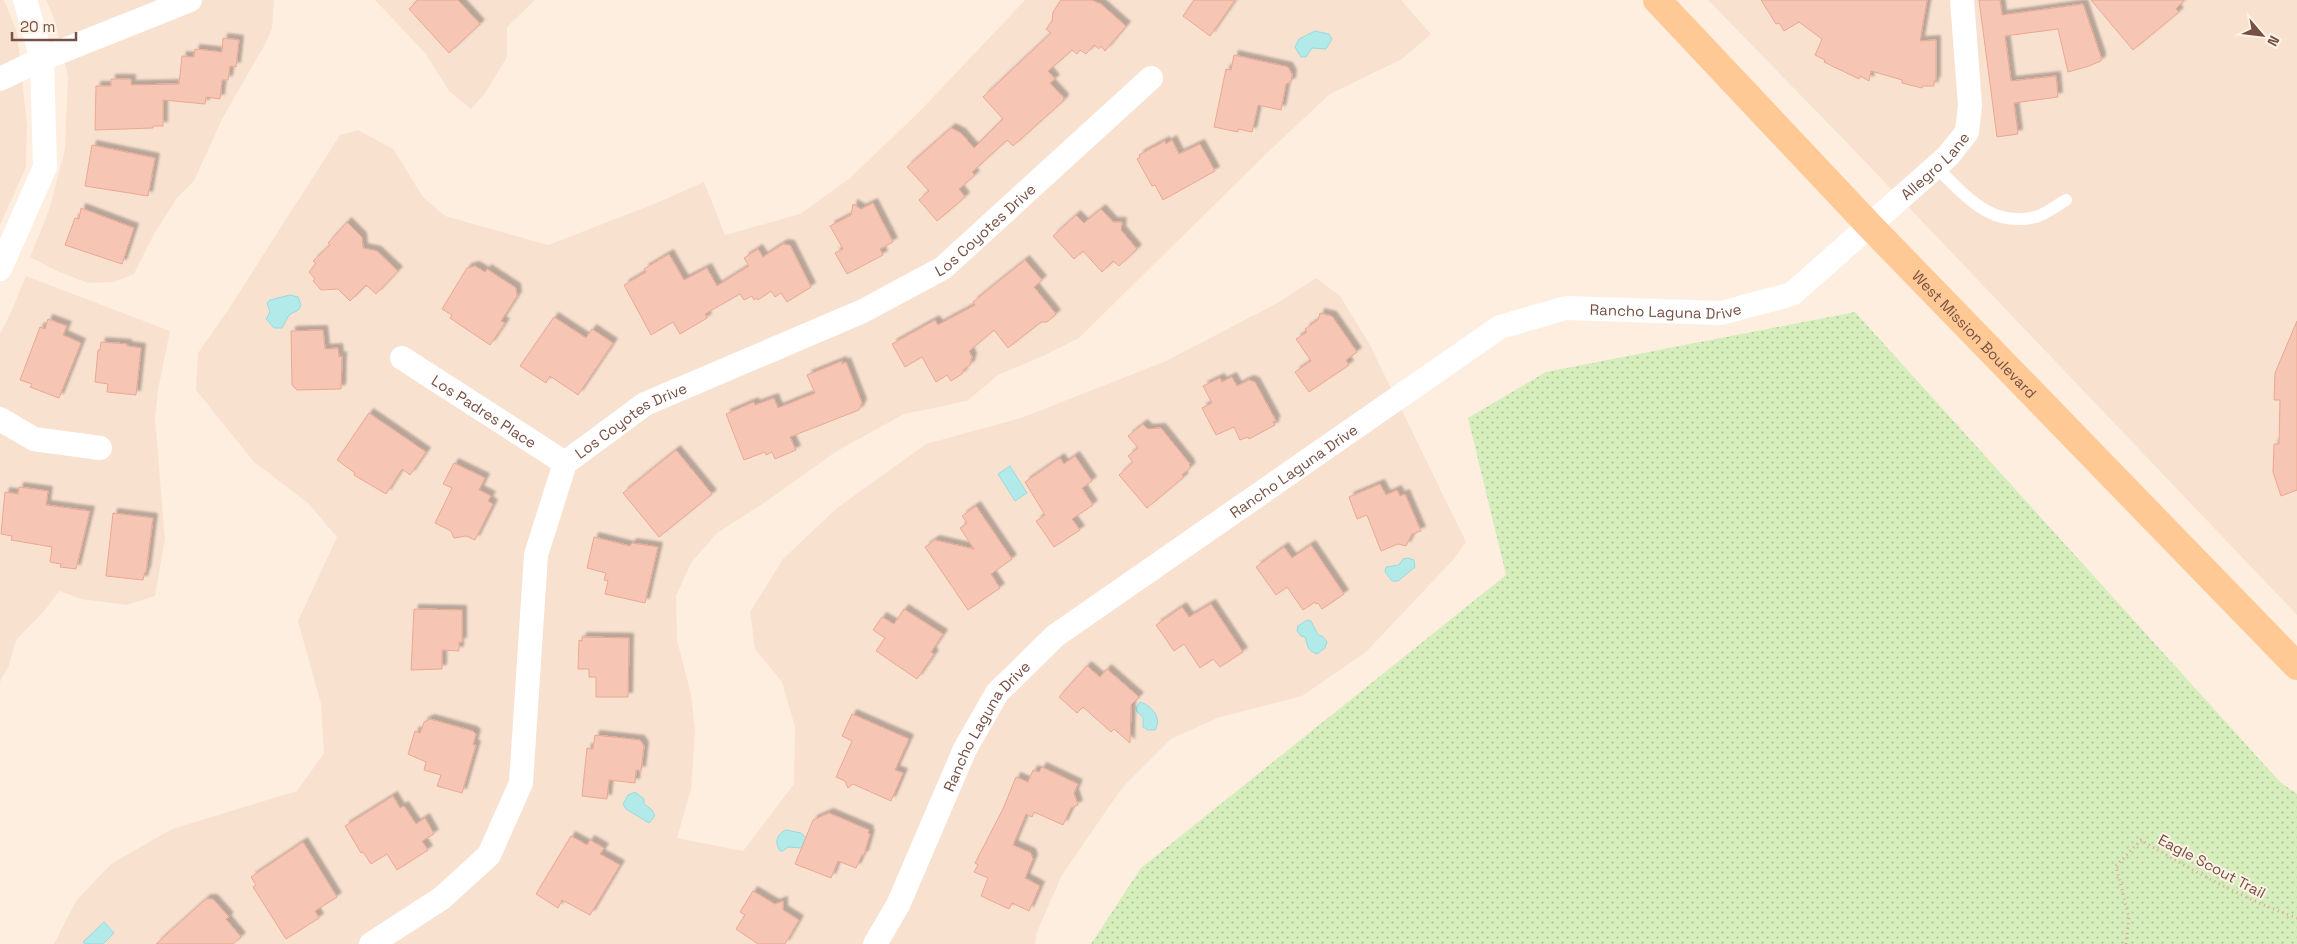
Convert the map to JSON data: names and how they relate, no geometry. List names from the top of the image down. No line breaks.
{"streets":{"main road":["West Mission Boulevard"],"street":["Allegro Lane","Los Coyotes Drive","Rancho Laguna Drive","Los Padres Place"],"path":["Eagle Scout Trail"]},"crossings":[["Allegro Lane","Rancho Laguna Drive"],["Allegro Lane","West Mission Boulevard"],["Los Coyotes Drive","Los Padres Place"],["Rancho Laguna Drive","West Mission Boulevard"]],"scale_bar":"20 m","north":"bottom right"}
